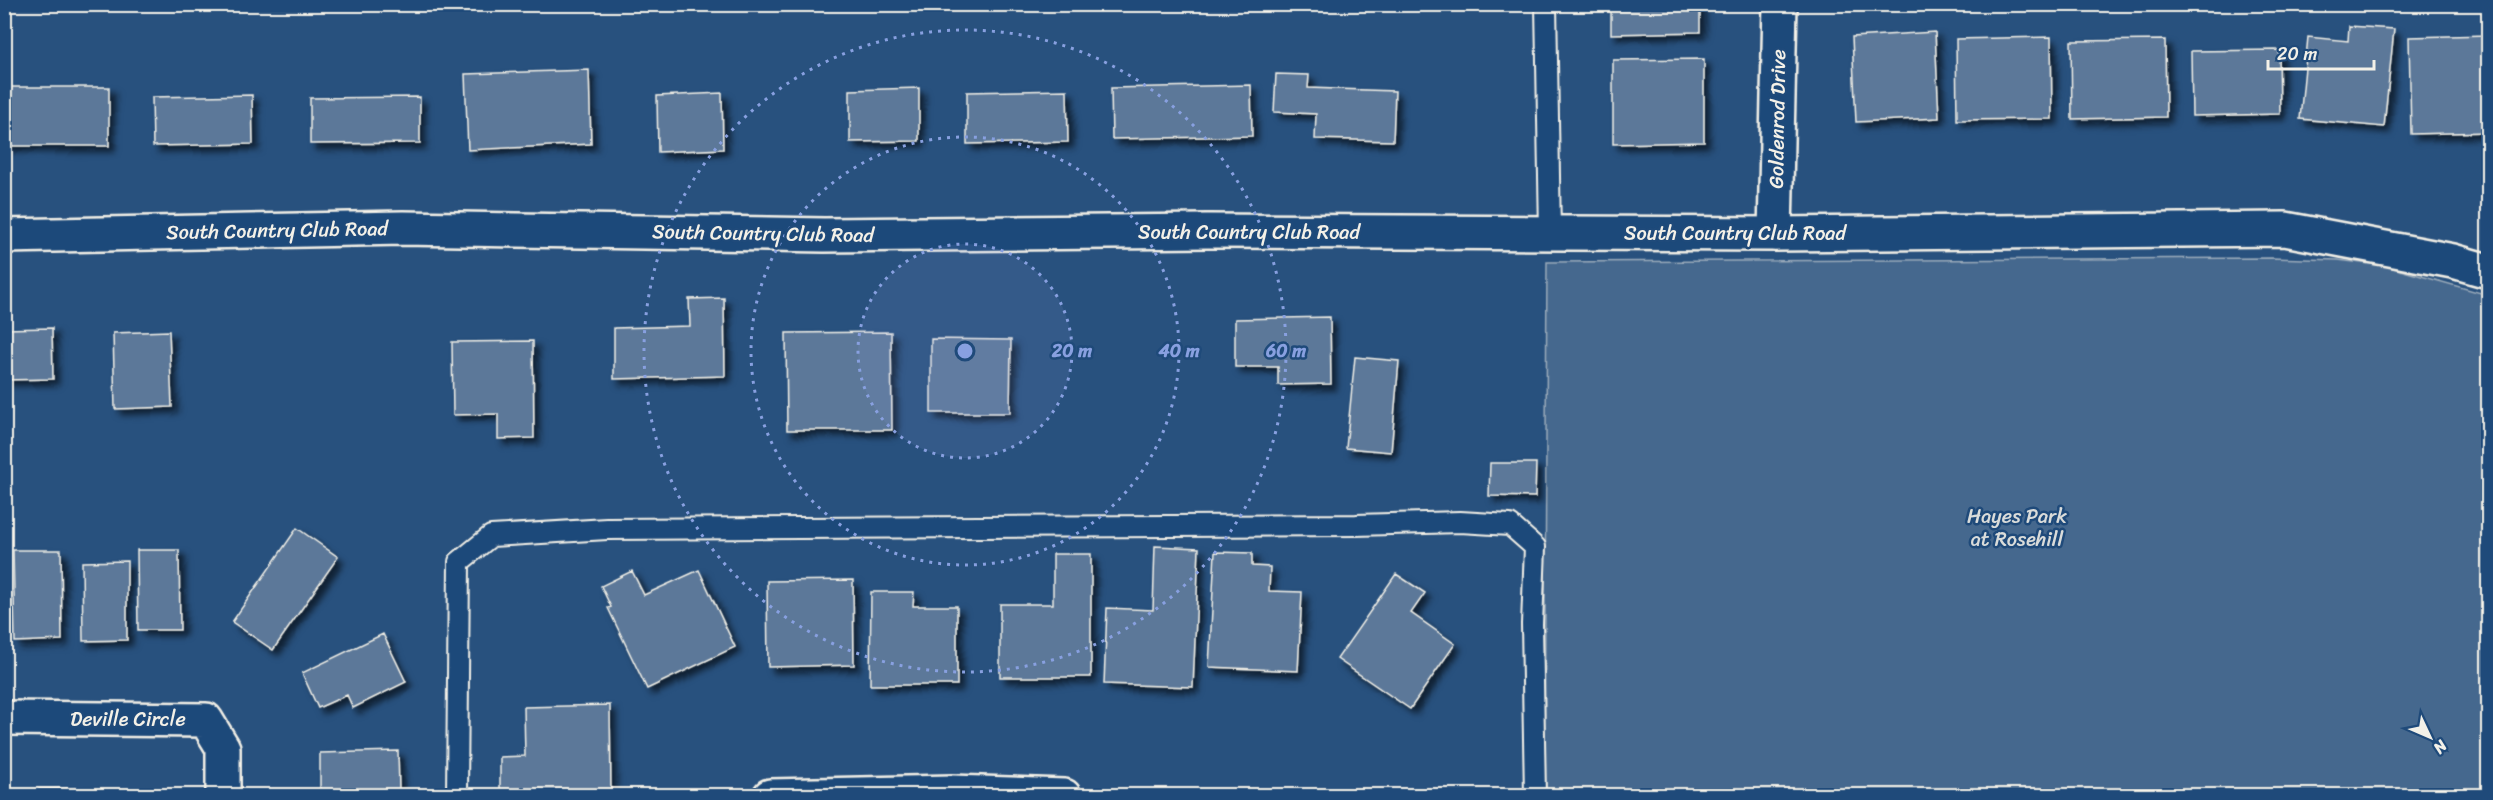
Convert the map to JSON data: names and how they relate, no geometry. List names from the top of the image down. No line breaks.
{"streets":{"street":["Goldenrod Drive","South Country Club Road","Deville Circle"]},"crossings":[["Goldenrod Drive","South Country Club Road"]],"parks":["Hayes Park at Rosehill"],"scale_bar":"20 m","north":"bottom right","rings":["20 m","40 m","60 m"]}
